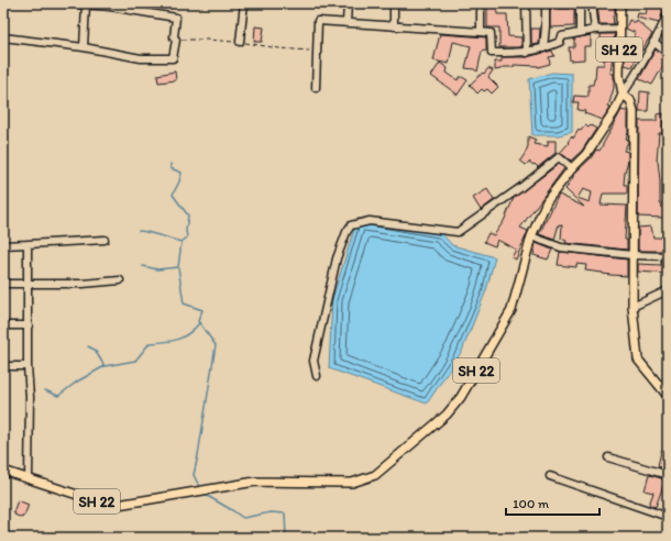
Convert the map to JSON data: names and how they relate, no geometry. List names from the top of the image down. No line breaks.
{"streets":{"main road":["SH 22"]},"scale_bar":"100 m"}
